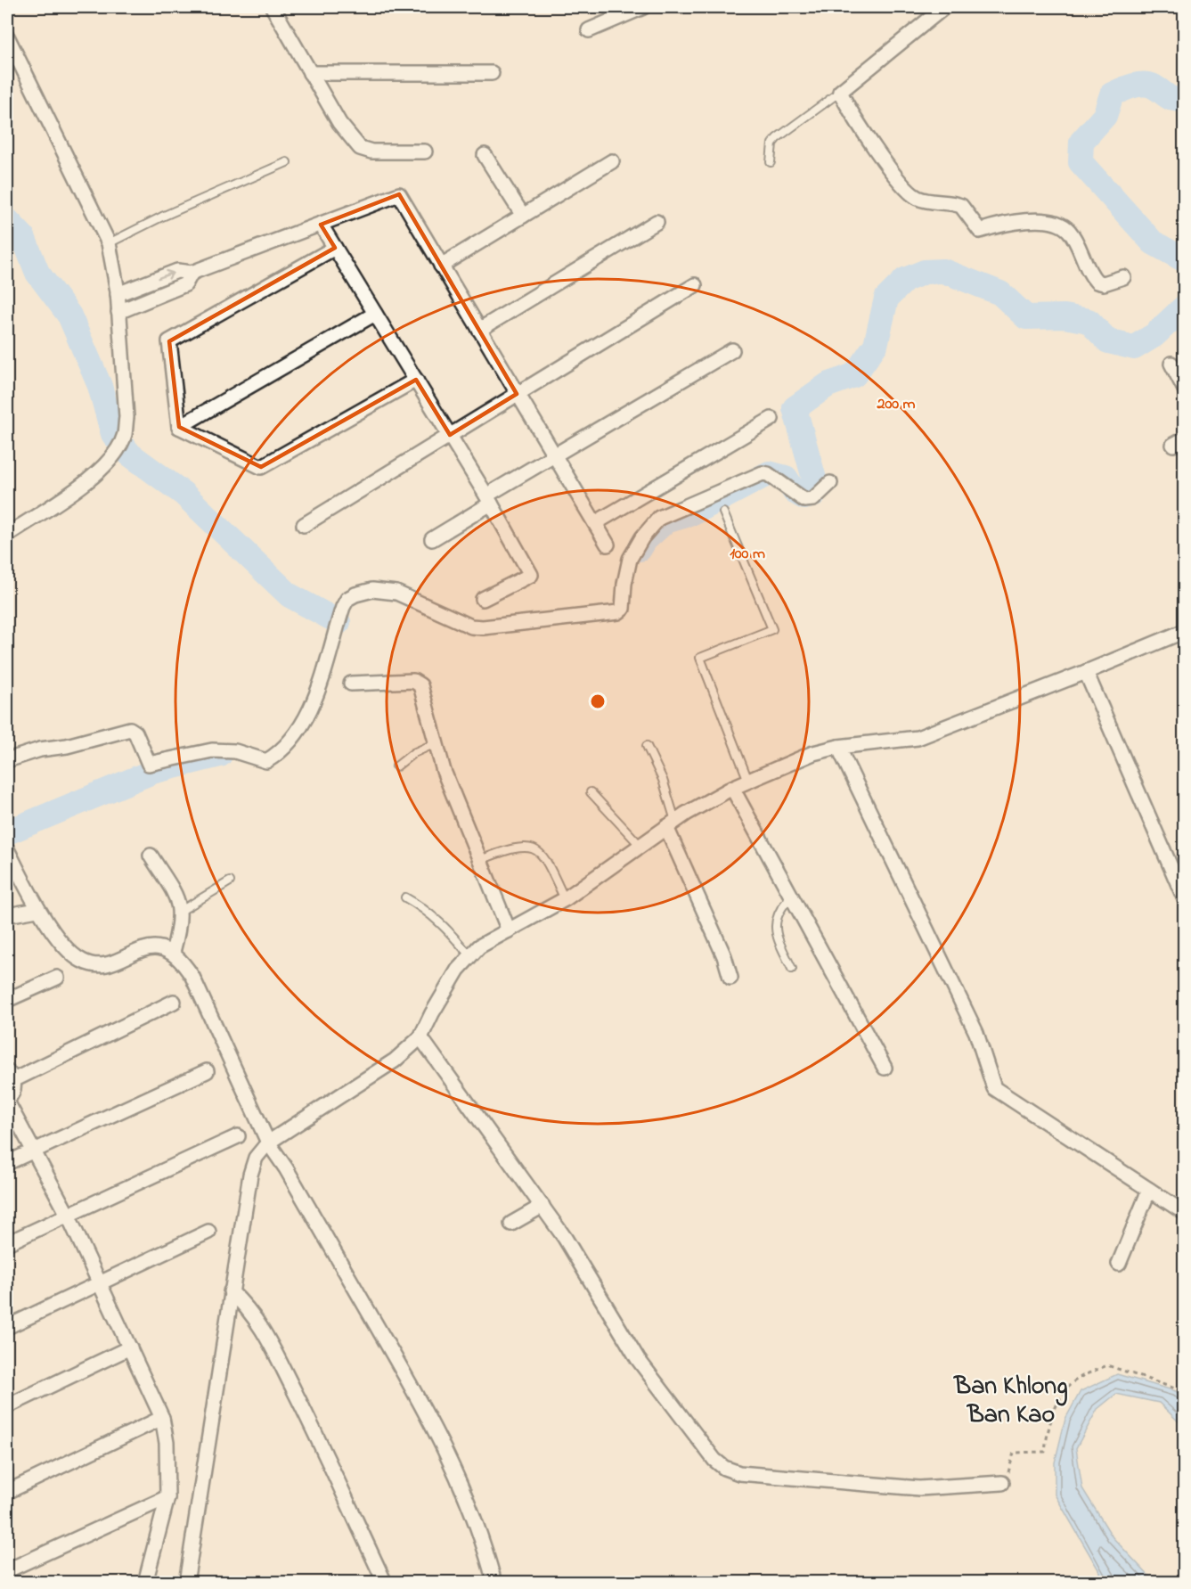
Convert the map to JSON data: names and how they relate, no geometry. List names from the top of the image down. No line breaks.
{"districts":["Ban Khlong Ban Kao"],"rings":["200 m","100 m"]}
